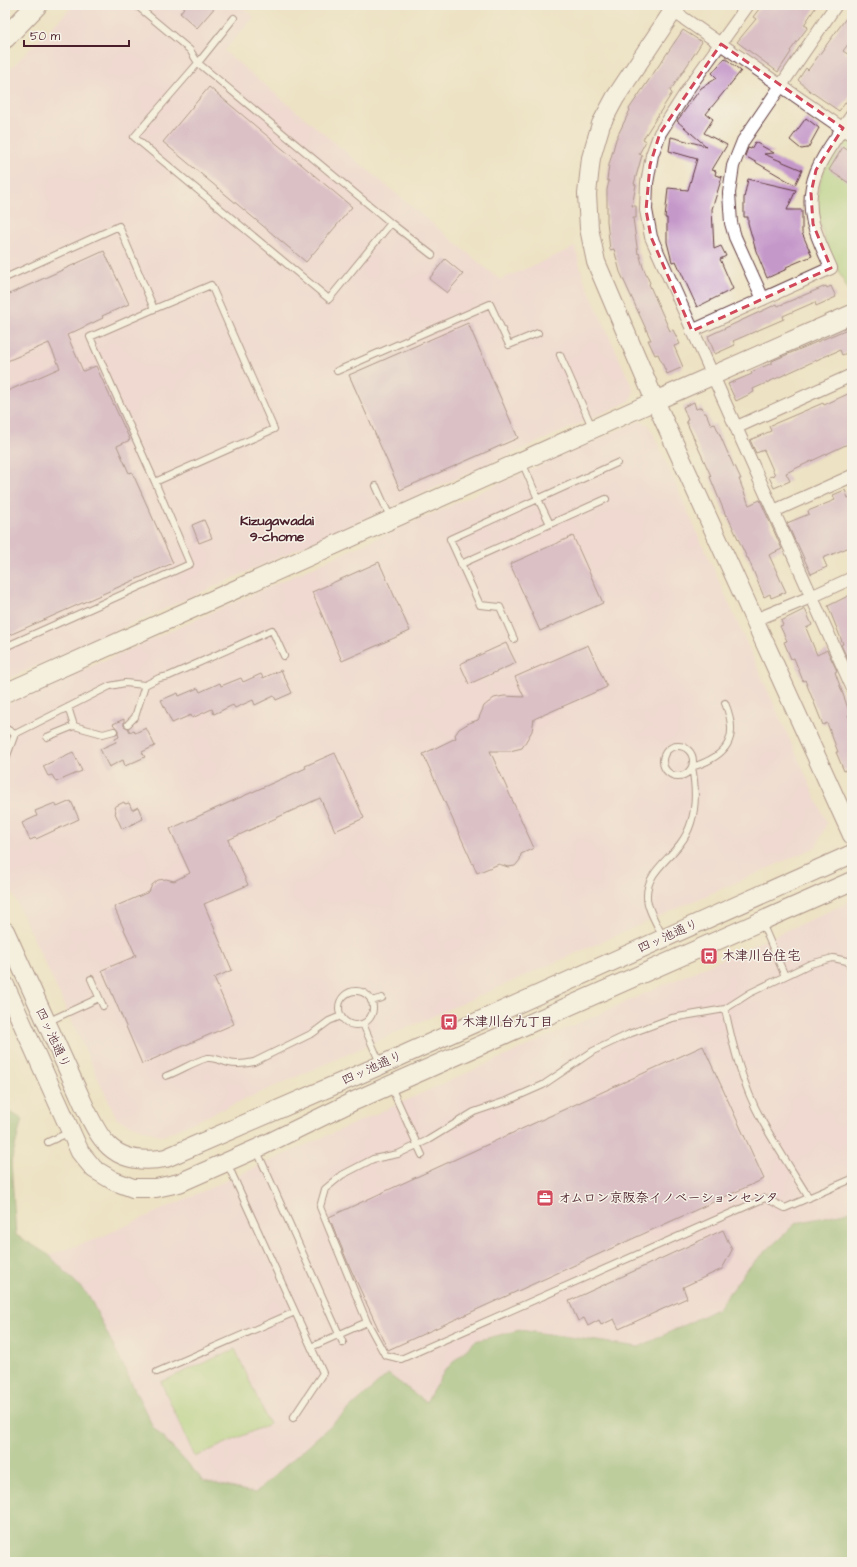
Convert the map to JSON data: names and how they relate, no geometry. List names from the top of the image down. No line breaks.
{"streets":{"main road":["四ッ池通り"]},"districts":["Kizugawadai 9-chome"],"places":{"bus stop":["木津川台住宅","木津川台九丁目"],"office":["オムロン京阪奈イノベーションセンタ"]},"scale_bar":"50 m"}
